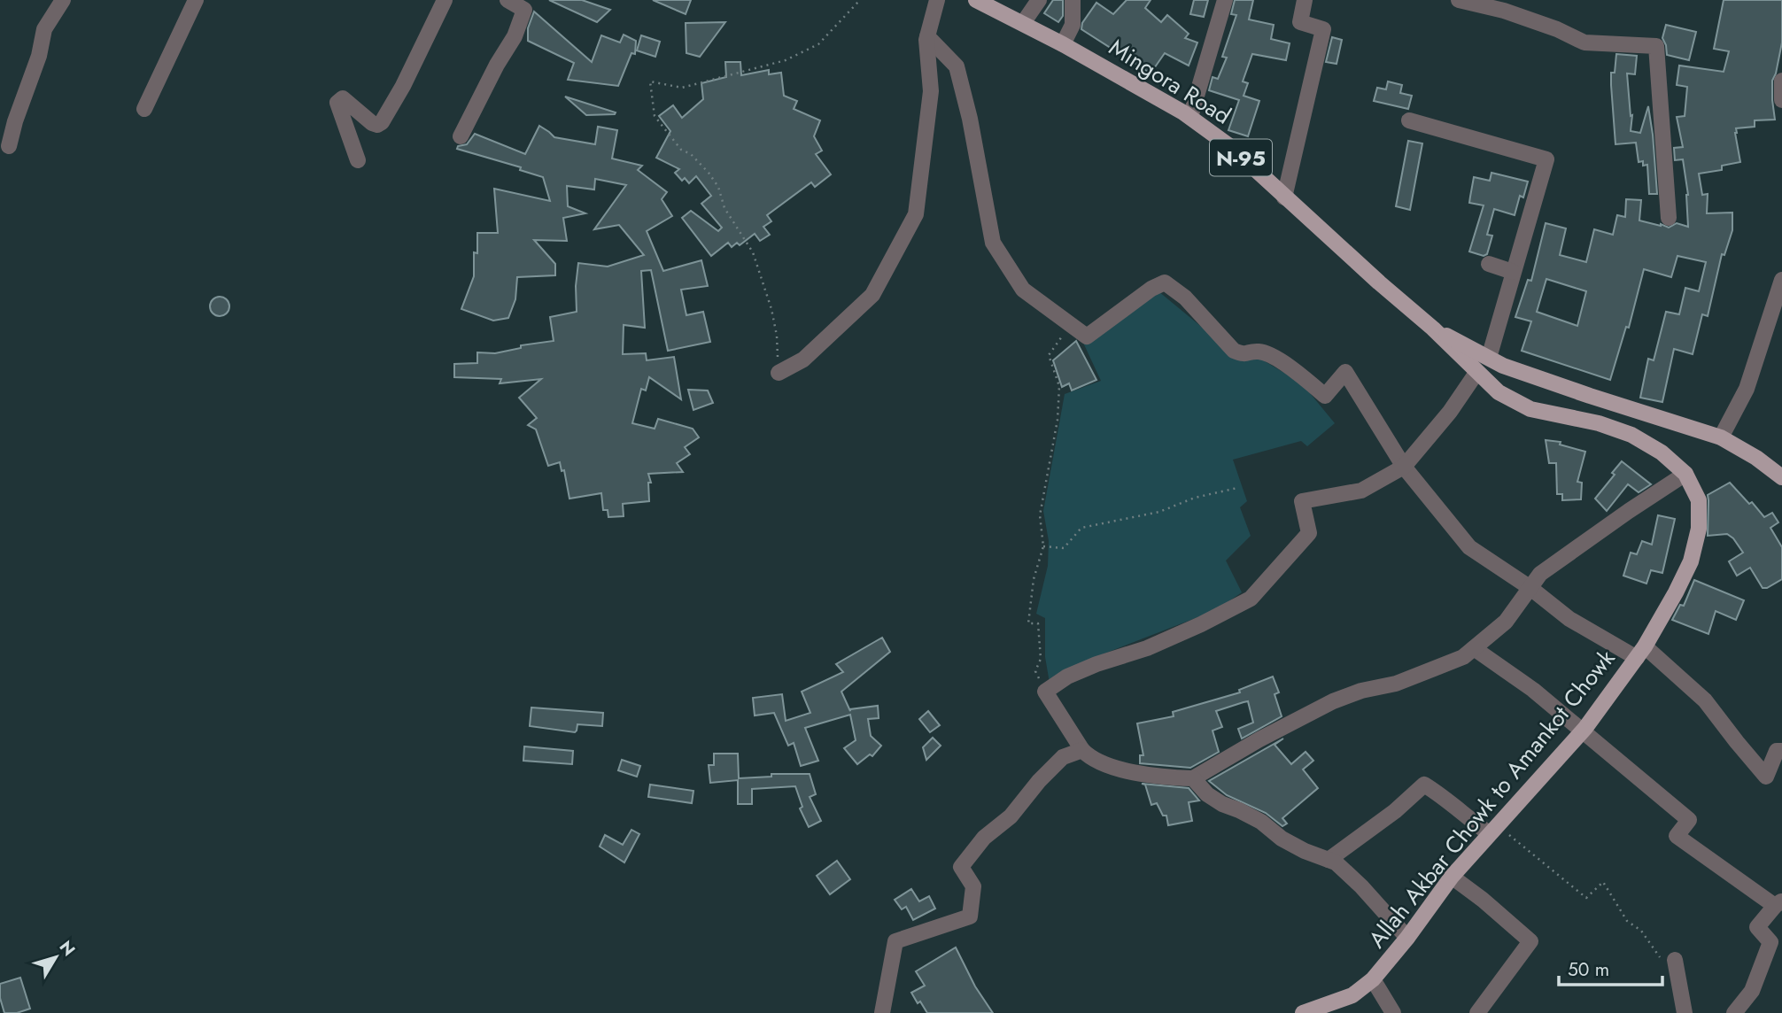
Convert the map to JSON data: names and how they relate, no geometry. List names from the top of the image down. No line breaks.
{"streets":{"main road":["Mingora Road","N-95","Allah Akbar Chowk to Amankot Chowk"]},"crossings":[["Mingora Road","N-95"],["Mingora Road","Allah Akbar Chowk to Amankot Chowk"],["N-95","Allah Akbar Chowk to Amankot Chowk"]],"scale_bar":"50 m","north":"top right"}
